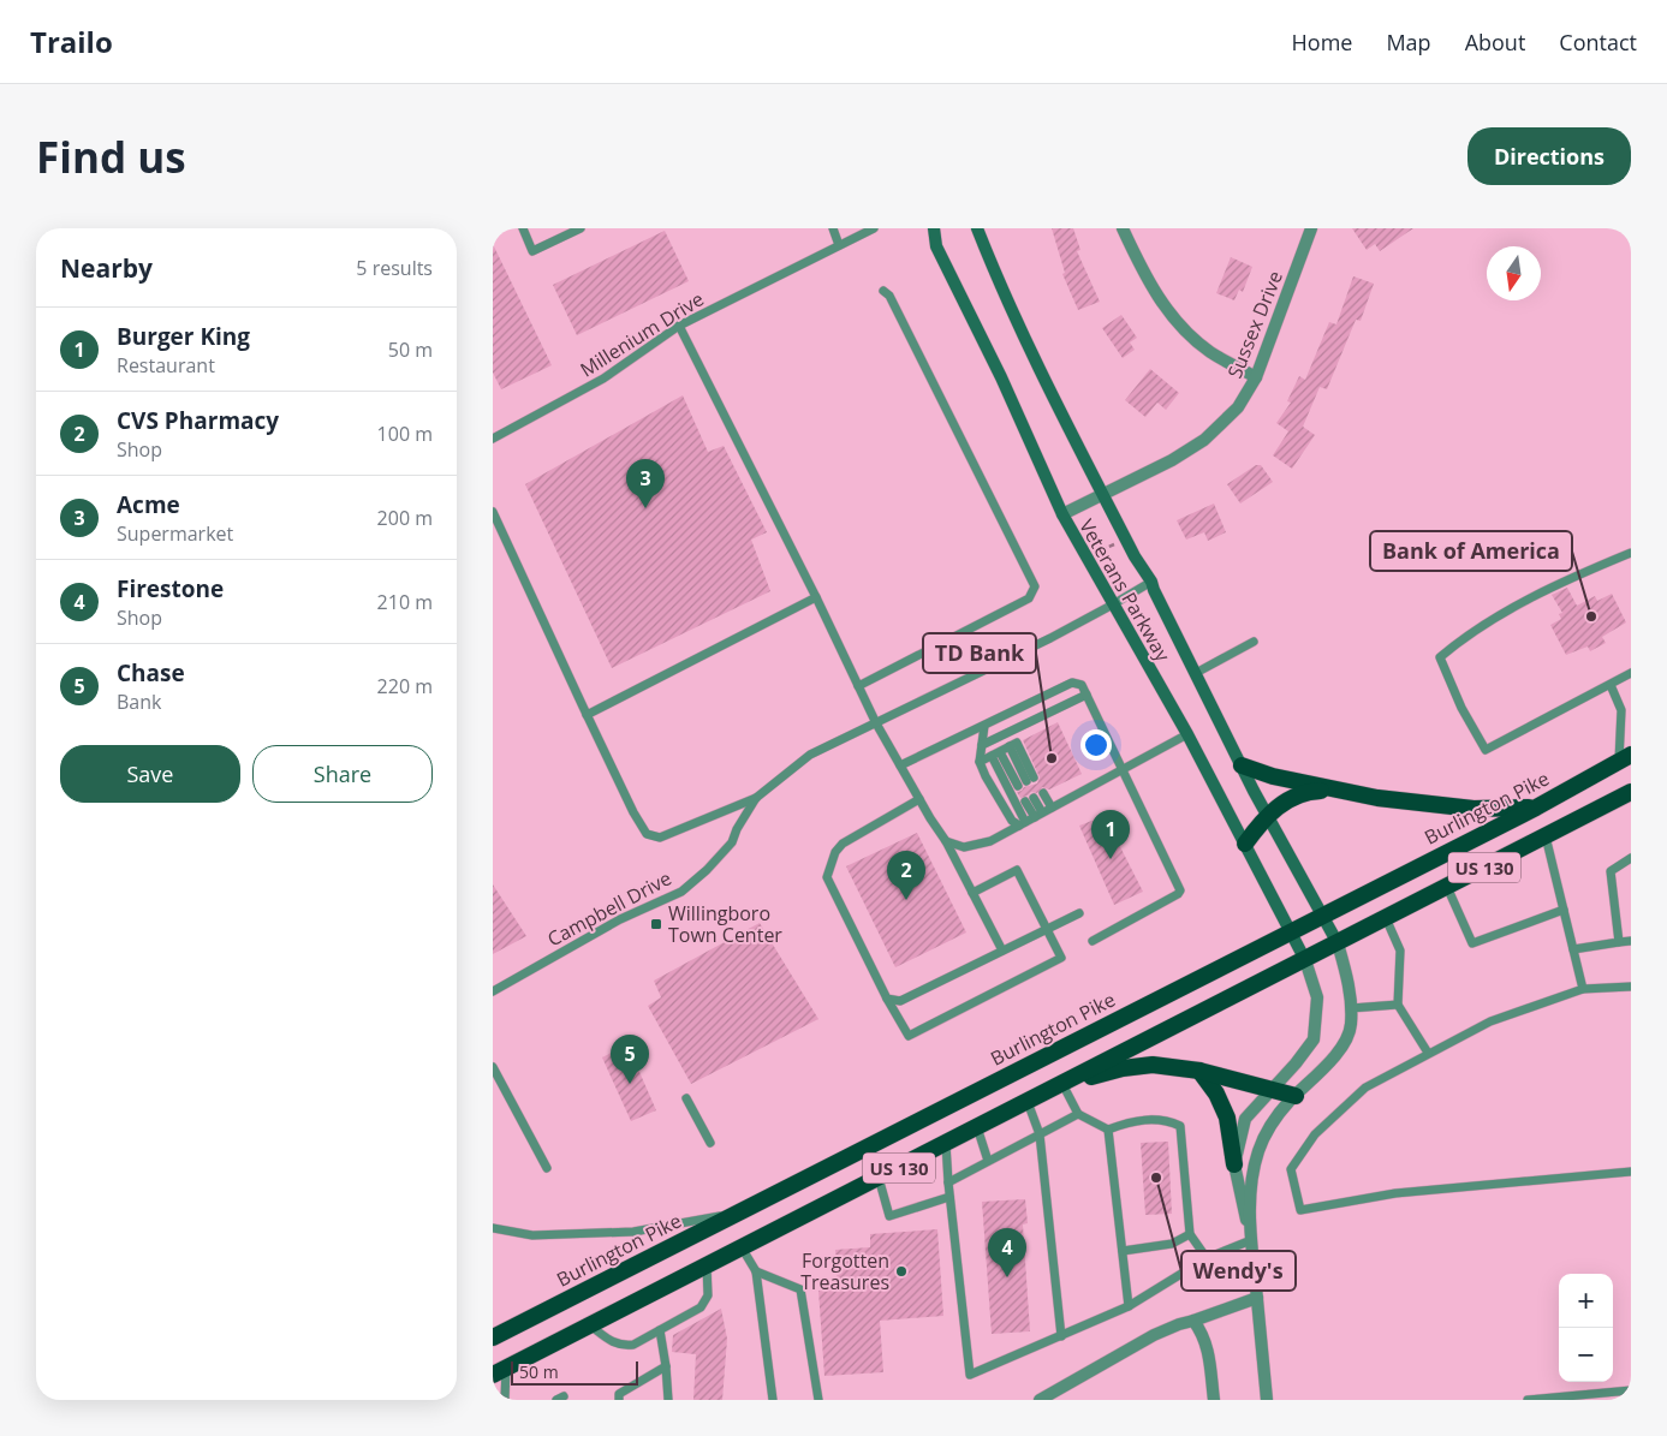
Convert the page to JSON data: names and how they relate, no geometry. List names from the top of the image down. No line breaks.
{"streets":{"highway":["Burlington Pike","US 130"],"main road":["Veterans Parkway"],"street":["Sussex Drive"],"lane":["Millenium Drive","Campbell Drive"]},"crossings":[["Sussex Drive","Veterans Parkway"],["Veterans Parkway","Burlington Pike"],["Veterans Parkway","US 130"],["Veterans Parkway","Campbell Drive"]],"places":{"other":["Bank of America","TD Bank","Wendy's","Forgotten Treasures"],"transit":["Willingboro Town Center"]},"scale_bar":"50 m","north":"bottom","page":{"header":"Trailo","nav":["Home","Map","About","Contact"],"buttons":["Directions",["Save","Share"]],"title":"Find us","heading":["Nearby","5 results"],"list":[{"mark":"1","name":"Burger King","note":"Restaurant","value":"50 m"},{"mark":"2","name":"CVS Pharmacy","note":"Shop","value":"100 m"},{"mark":"3","name":"Acme","note":"Supermarket","value":"200 m"},{"mark":"4","name":"Firestone","note":"Shop","value":"210 m"},{"mark":"5","name":"Chase","note":"Bank","value":"220 m"}],"pins":["3","1","2","5","4"],"map_buttons":["+","−"],"scale":"50 m"}}
